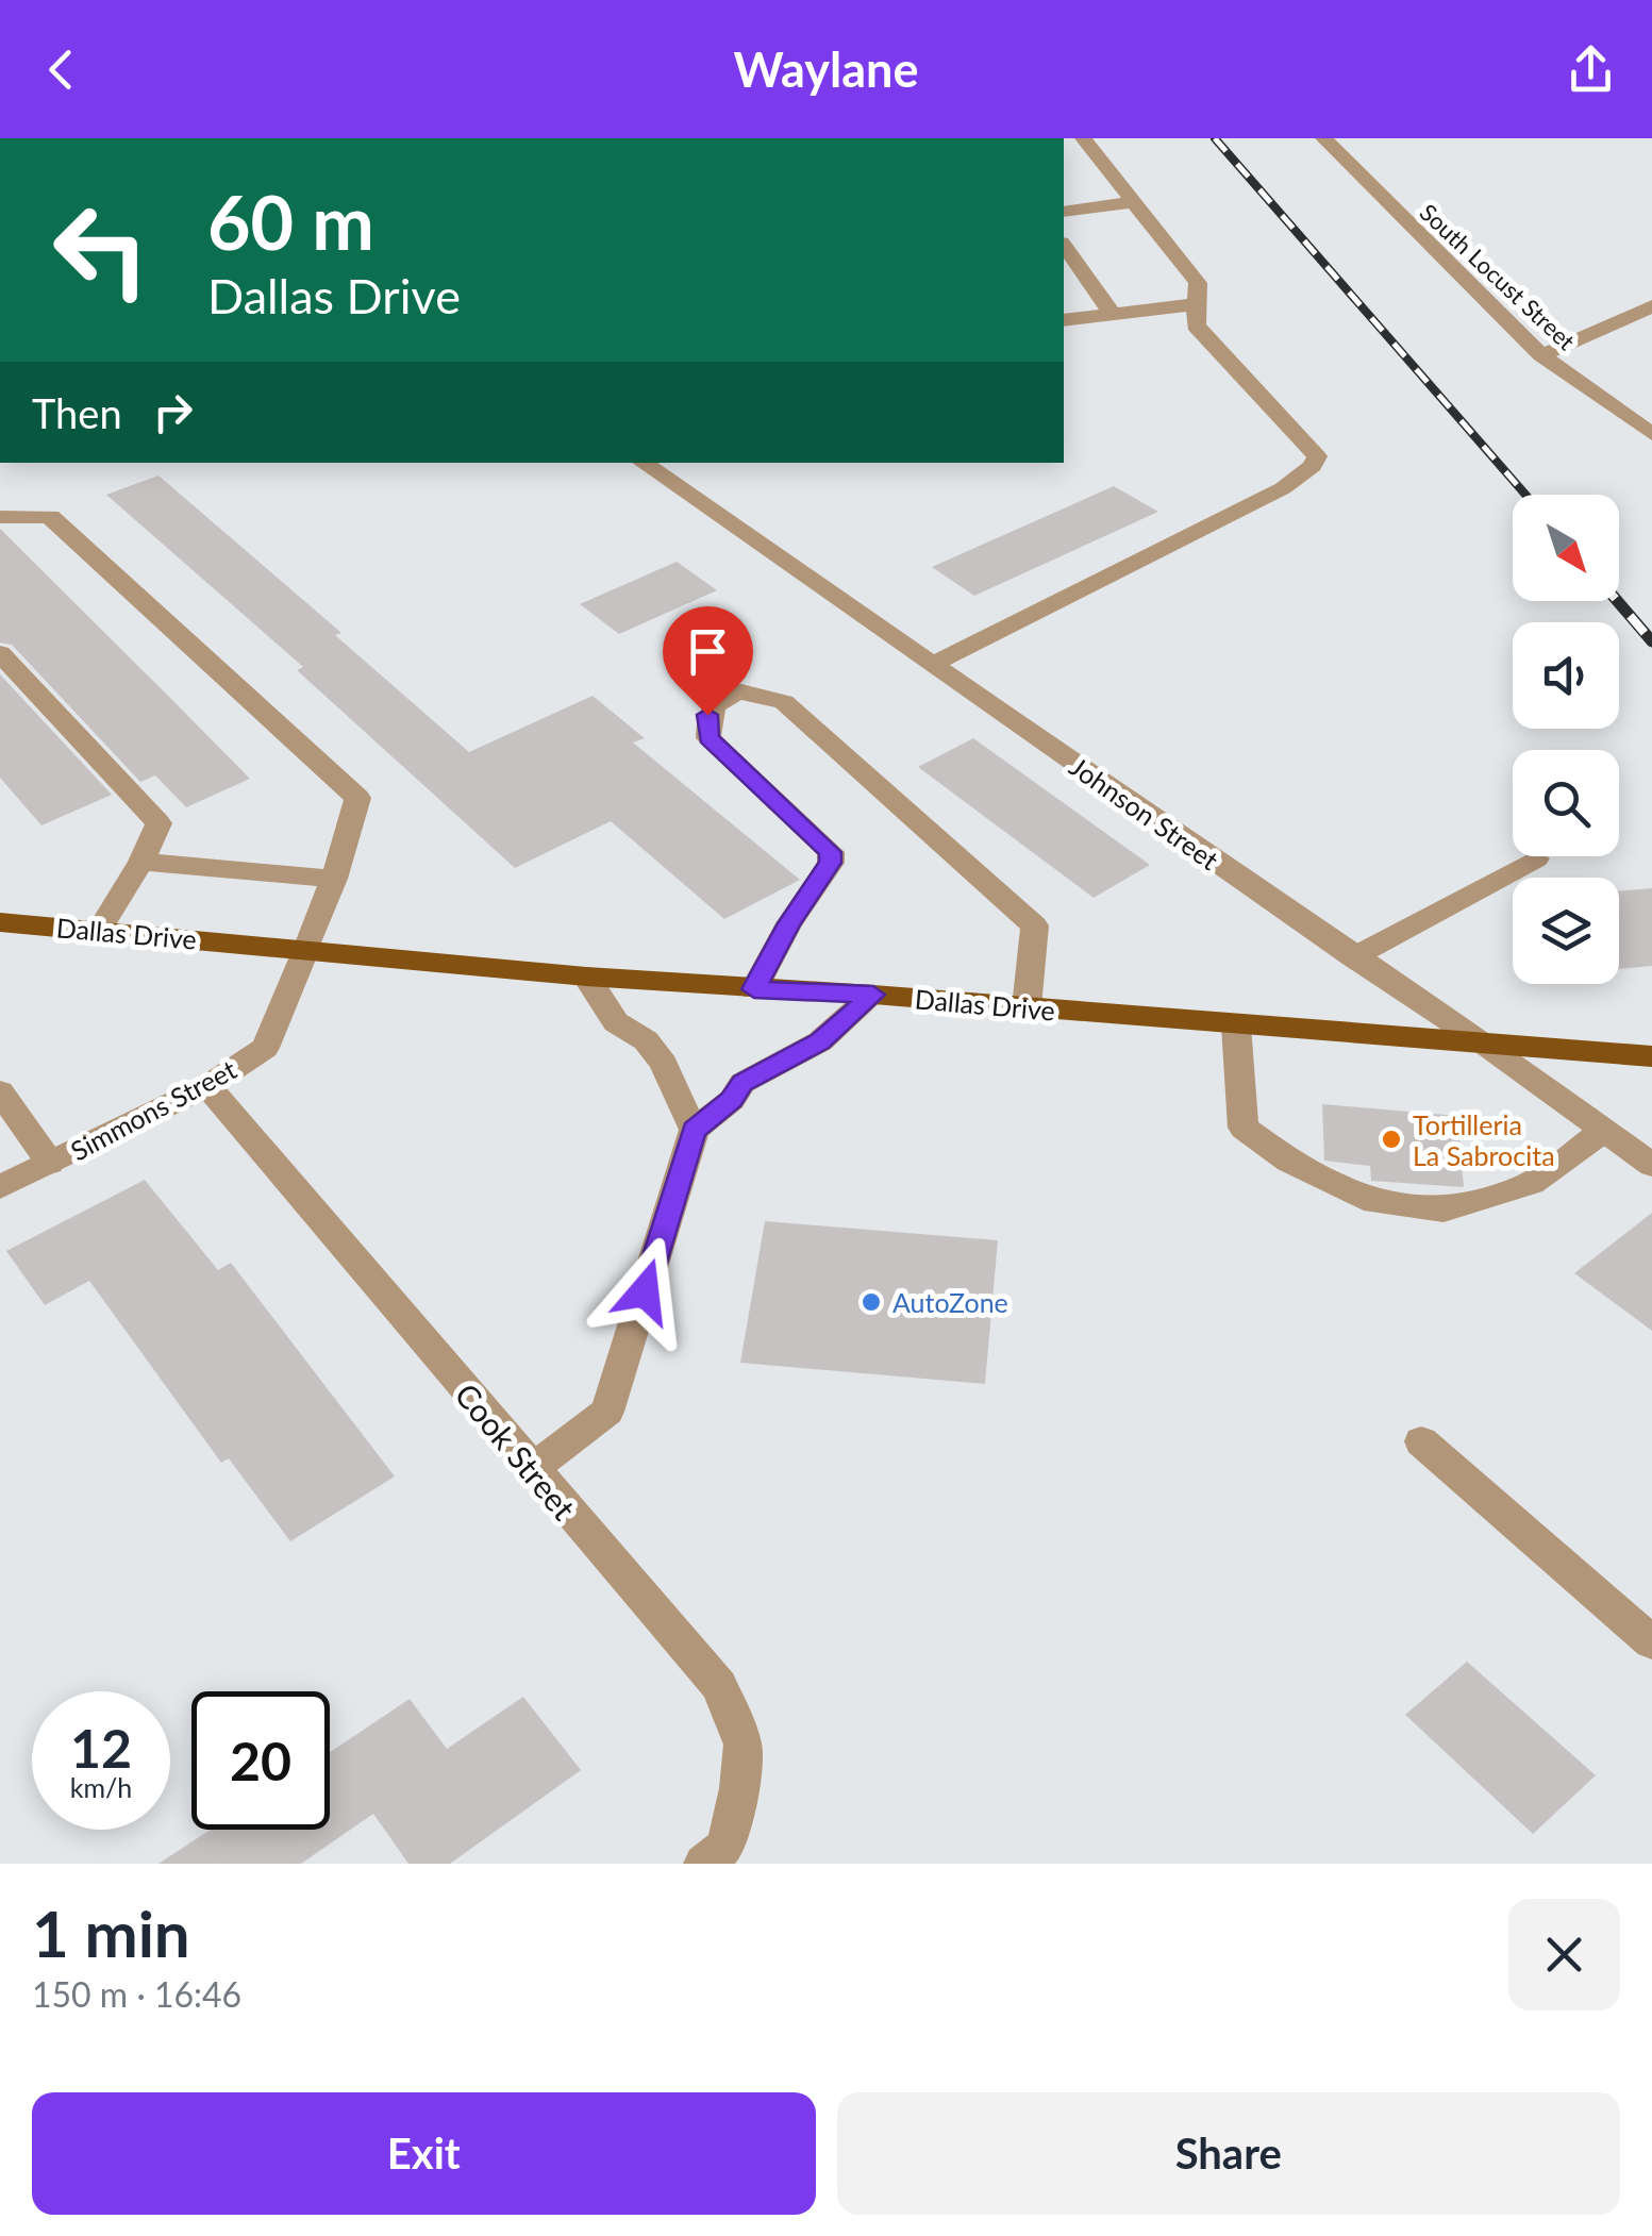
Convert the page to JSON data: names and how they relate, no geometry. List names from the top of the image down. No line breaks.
{"streets":{"main road":["Dallas Drive"],"street":["South Locust Street","Johnson Street","Simmons Street","Cook Street"]},"crossings":[["Johnson Street","Dallas Drive"],["Dallas Drive","Simmons Street"],["Simmons Street","Cook Street"]],"places":["Tortilleria La Sabrocita","AutoZone"],"north":"bottom right","page":{"header":"Waylane","turn":["60 m","Dallas Drive"],"then":"Then","speed":"12 km/h","limit":"20","heading":["1 min","150 m · 16:46"],"buttons":["Exit","Share"]}}
